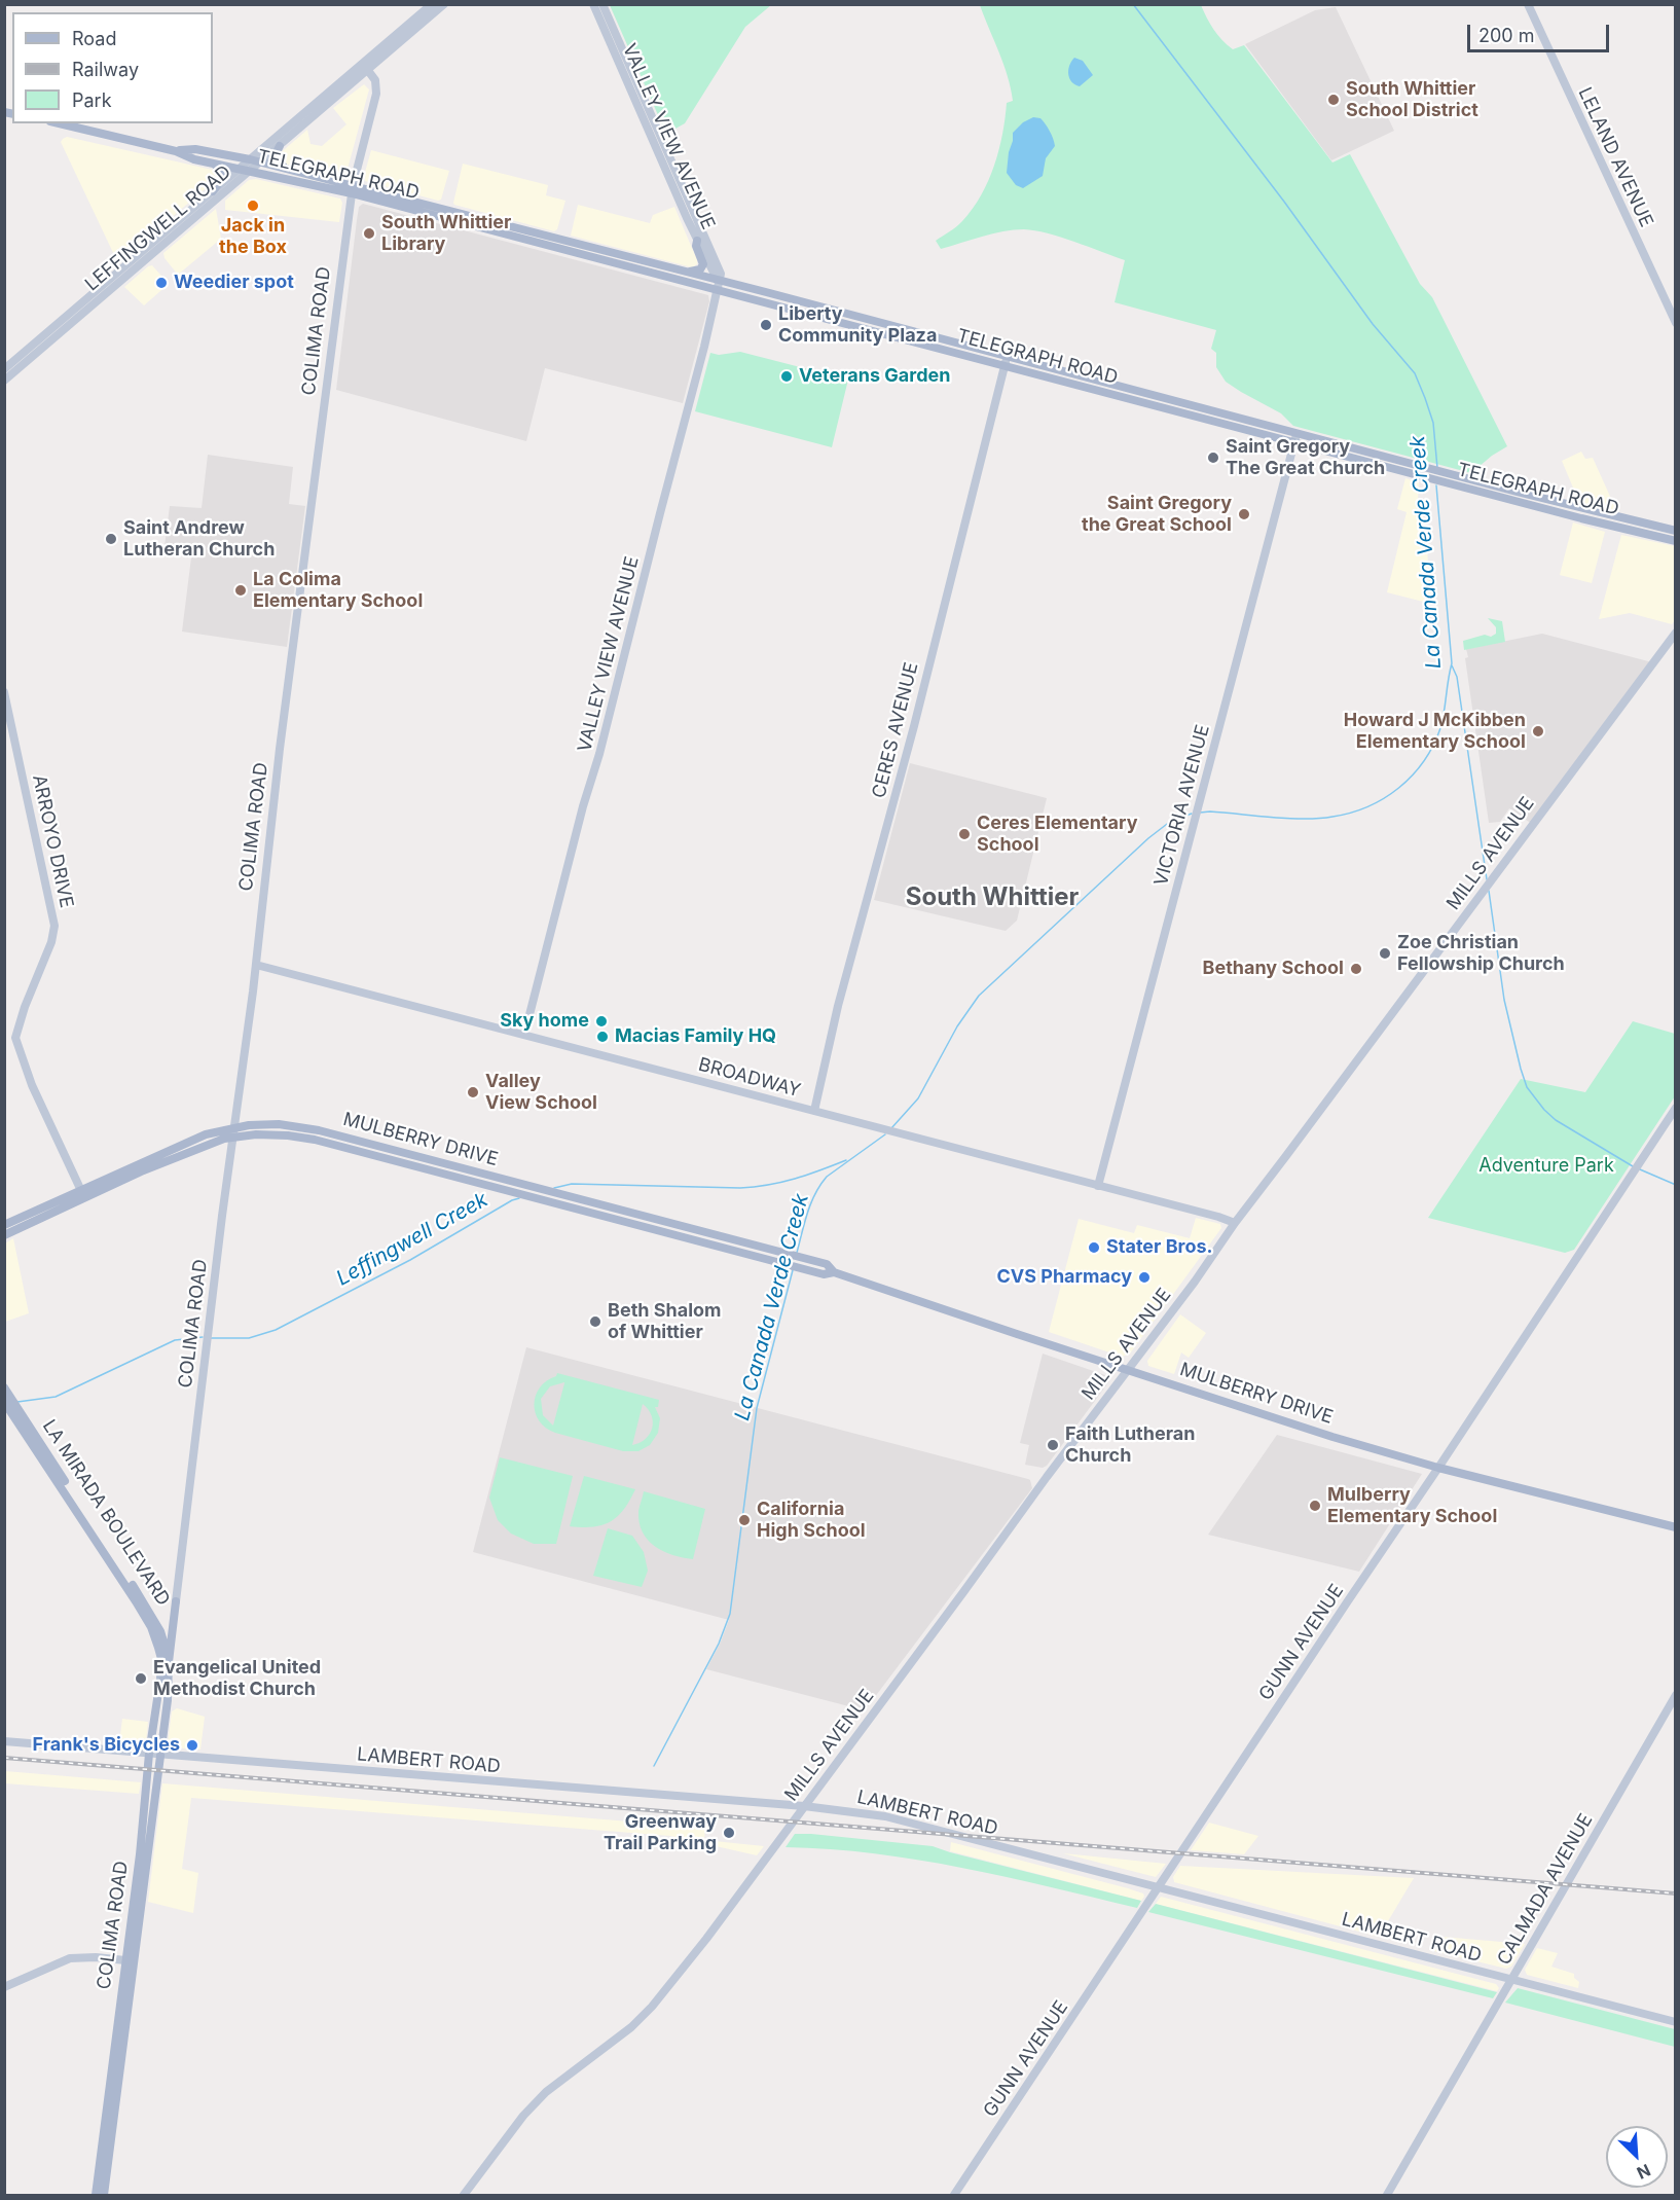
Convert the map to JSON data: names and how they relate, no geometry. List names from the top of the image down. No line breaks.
{"streets":{"main road":["TELEGRAPH ROAD","COLIMA ROAD","MULBERRY DRIVE","LA MIRADA BOULEVARD"],"street":["VALLEY VIEW AVENUE","LELAND AVENUE","LEFFINGWELL ROAD","CERES AVENUE","VICTORIA AVENUE","ARROYO DRIVE","MILLS AVENUE","BROADWAY","GUNN AVENUE","LAMBERT ROAD","CALMADA AVENUE"]},"crossings":[["VALLEY VIEW AVENUE","TELEGRAPH ROAD"],["VALLEY VIEW AVENUE","BROADWAY"],["TELEGRAPH ROAD","LEFFINGWELL ROAD"],["TELEGRAPH ROAD","COLIMA ROAD"],["TELEGRAPH ROAD","CERES AVENUE"],["TELEGRAPH ROAD","VICTORIA AVENUE"],["LEFFINGWELL ROAD","COLIMA ROAD"],["COLIMA ROAD","BROADWAY"],["COLIMA ROAD","MULBERRY DRIVE"],["COLIMA ROAD","LA MIRADA BOULEVARD"],["COLIMA ROAD","LAMBERT ROAD"],["CERES AVENUE","BROADWAY"],["VICTORIA AVENUE","BROADWAY"],["ARROYO DRIVE","MULBERRY DRIVE"],["MILLS AVENUE","BROADWAY"],["MILLS AVENUE","MULBERRY DRIVE"],["MILLS AVENUE","LAMBERT ROAD"],["MULBERRY DRIVE","GUNN AVENUE"],["GUNN AVENUE","LAMBERT ROAD"],["LAMBERT ROAD","CALMADA AVENUE"]],"districts":["South Whittier"],"water":["La Canada Verde Creek","Leffingwell Creek"],"parks":["Adventure Park"],"places":["South Whittier School District","Jack in the Box","South Whittier Library","Weedier spot","Liberty Community Plaza","Veterans Garden","Saint Gregory The Great Church","Saint Gregory the Great School","Saint Andrew Lutheran Church","La Colima Elementary School","Howard J McKibben Elementary School","Ceres Elementary School","Zoe Christian Fellowship Church","Bethany School","Sky home","Macias Family HQ","Valley View School","Stater Bros.","CVS Pharmacy","Beth Shalom of Whittier","Faith Lutheran Church","Mulberry Elementary School","California High School","Evangelical United Methodist Church","Frank's Bicycles","Greenway Trail Parking"],"legend":["Road","Railway","Park"],"scale_bar":"200 m","north":"bottom right"}
